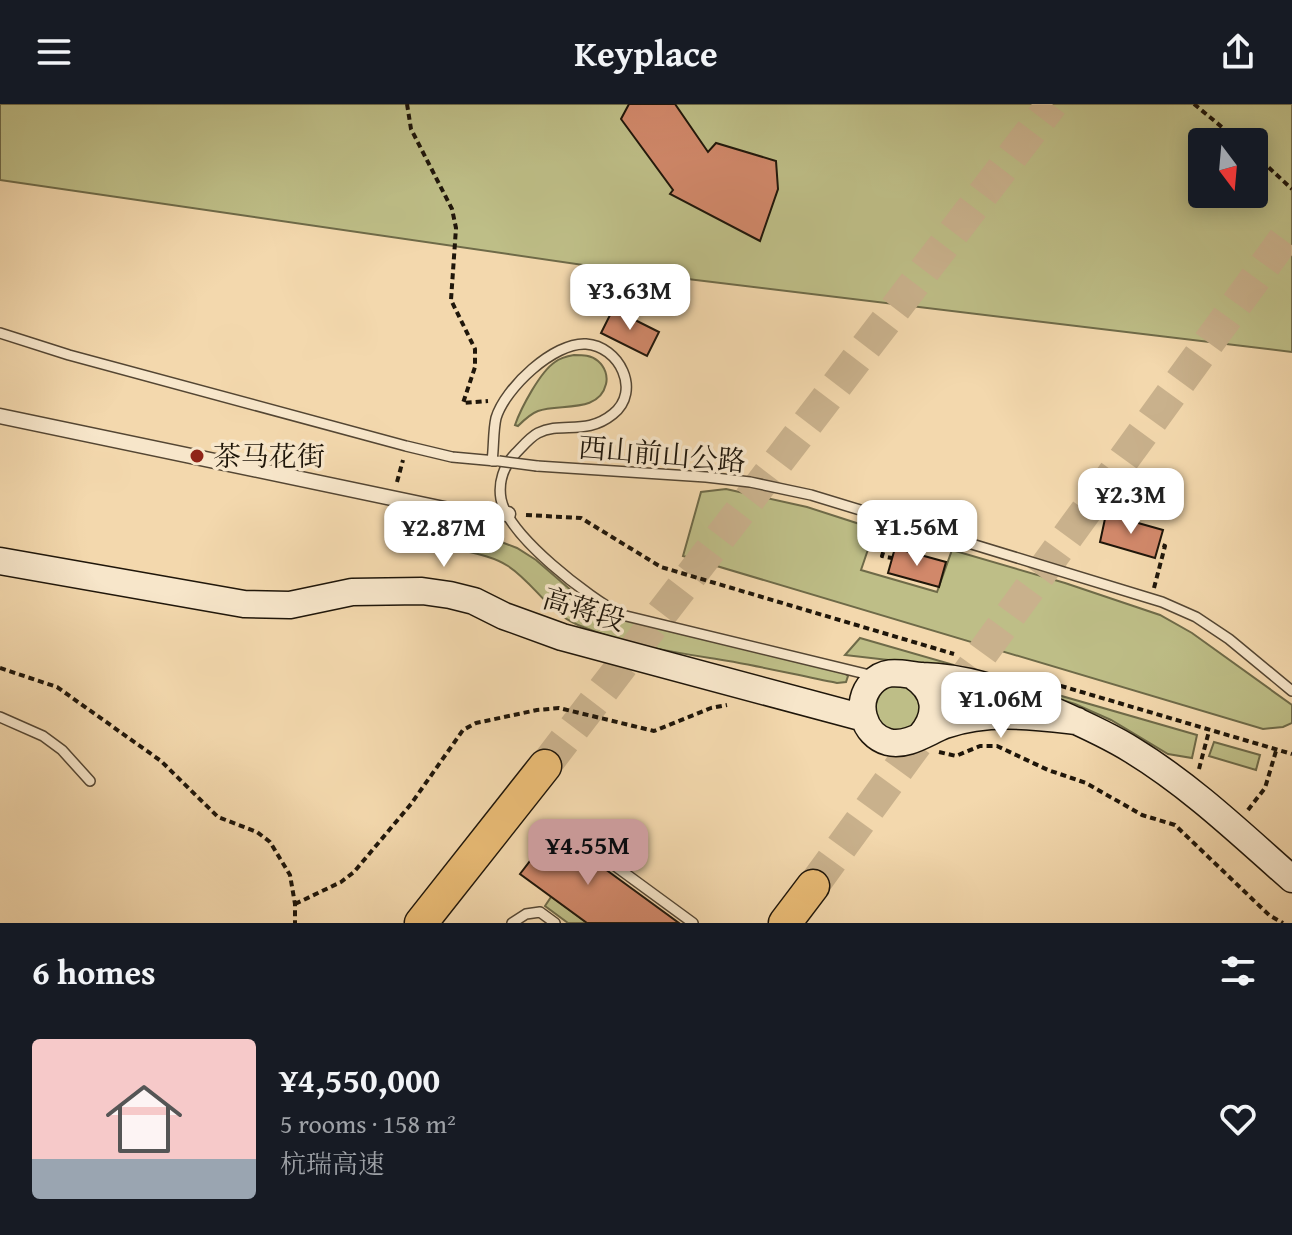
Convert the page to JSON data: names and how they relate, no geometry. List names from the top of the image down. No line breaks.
{"streets":{"main road":["高蒋段"],"lane":["西山前山公路"]},"places":["茶马花街"],"north":"bottom","page":{"header":"Keyplace","price":["¥3.63M","¥2.3M","¥1.56M","¥2.87M","¥1.06M","¥4.55M"],"heading":"6 homes","list":[{"name":"¥4,550,000","note":"5 rooms · 158 m² · 杭瑞高速"}]}}
